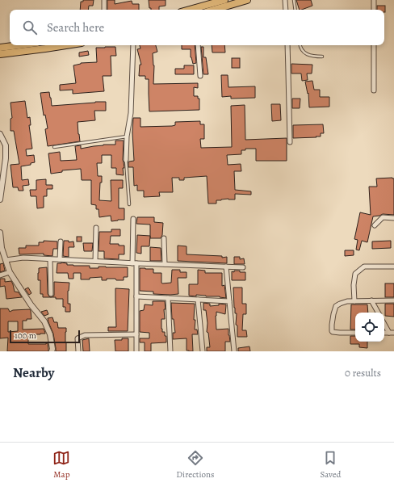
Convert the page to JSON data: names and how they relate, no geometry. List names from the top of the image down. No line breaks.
{"scale_bar":"100 m","page":{"search":"Search here","scale":"100 m","heading":["Nearby","0 results"],"nav":["Map","Directions","Saved"]}}
